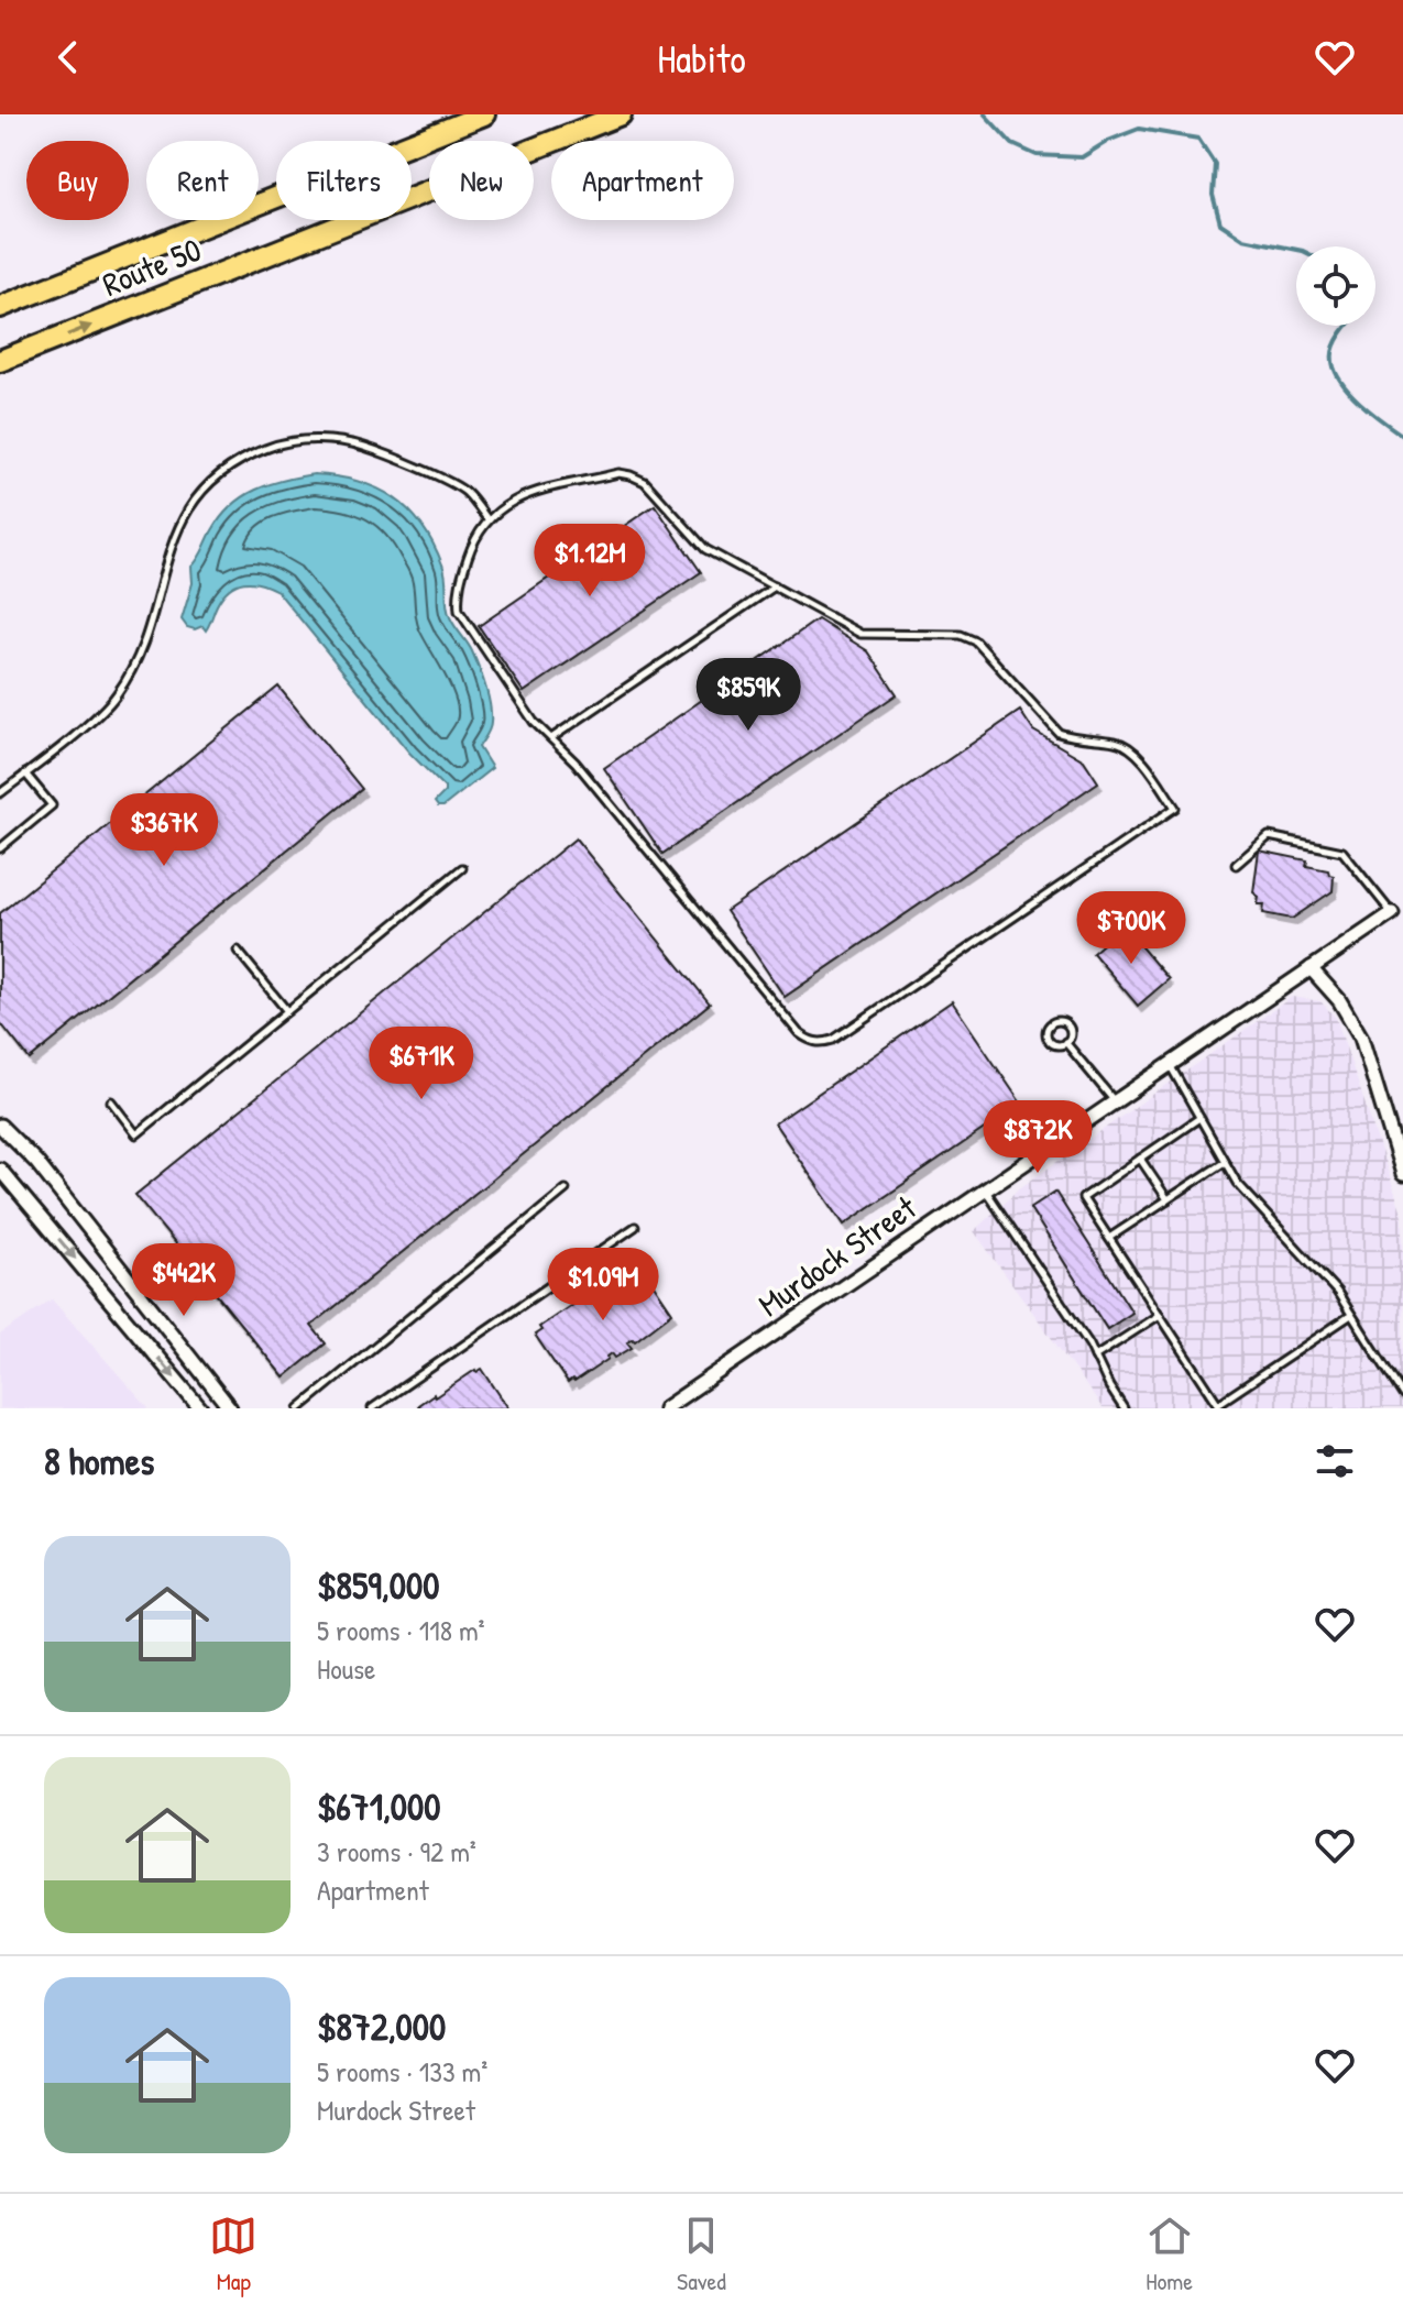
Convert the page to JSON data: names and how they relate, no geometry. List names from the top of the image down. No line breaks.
{"streets":{"highway":["Route 50"],"street":["Murdock Street"]},"page":{"header":"Habito","chip":["Buy","Rent","Filters","New","Apartment"],"price":["$1.12M","$859K","$367K","$700K","$671K","$872K","$442K","$1.09M"],"heading":"8 homes","list":[{"name":"$859,000","note":"5 rooms · 118 m² · House"},{"name":"$671,000","note":"3 rooms · 92 m² · Apartment"},{"name":"$872,000","note":"5 rooms · 133 m² · Murdock Street"}],"tabs":["Map","Saved","Home"]}}
